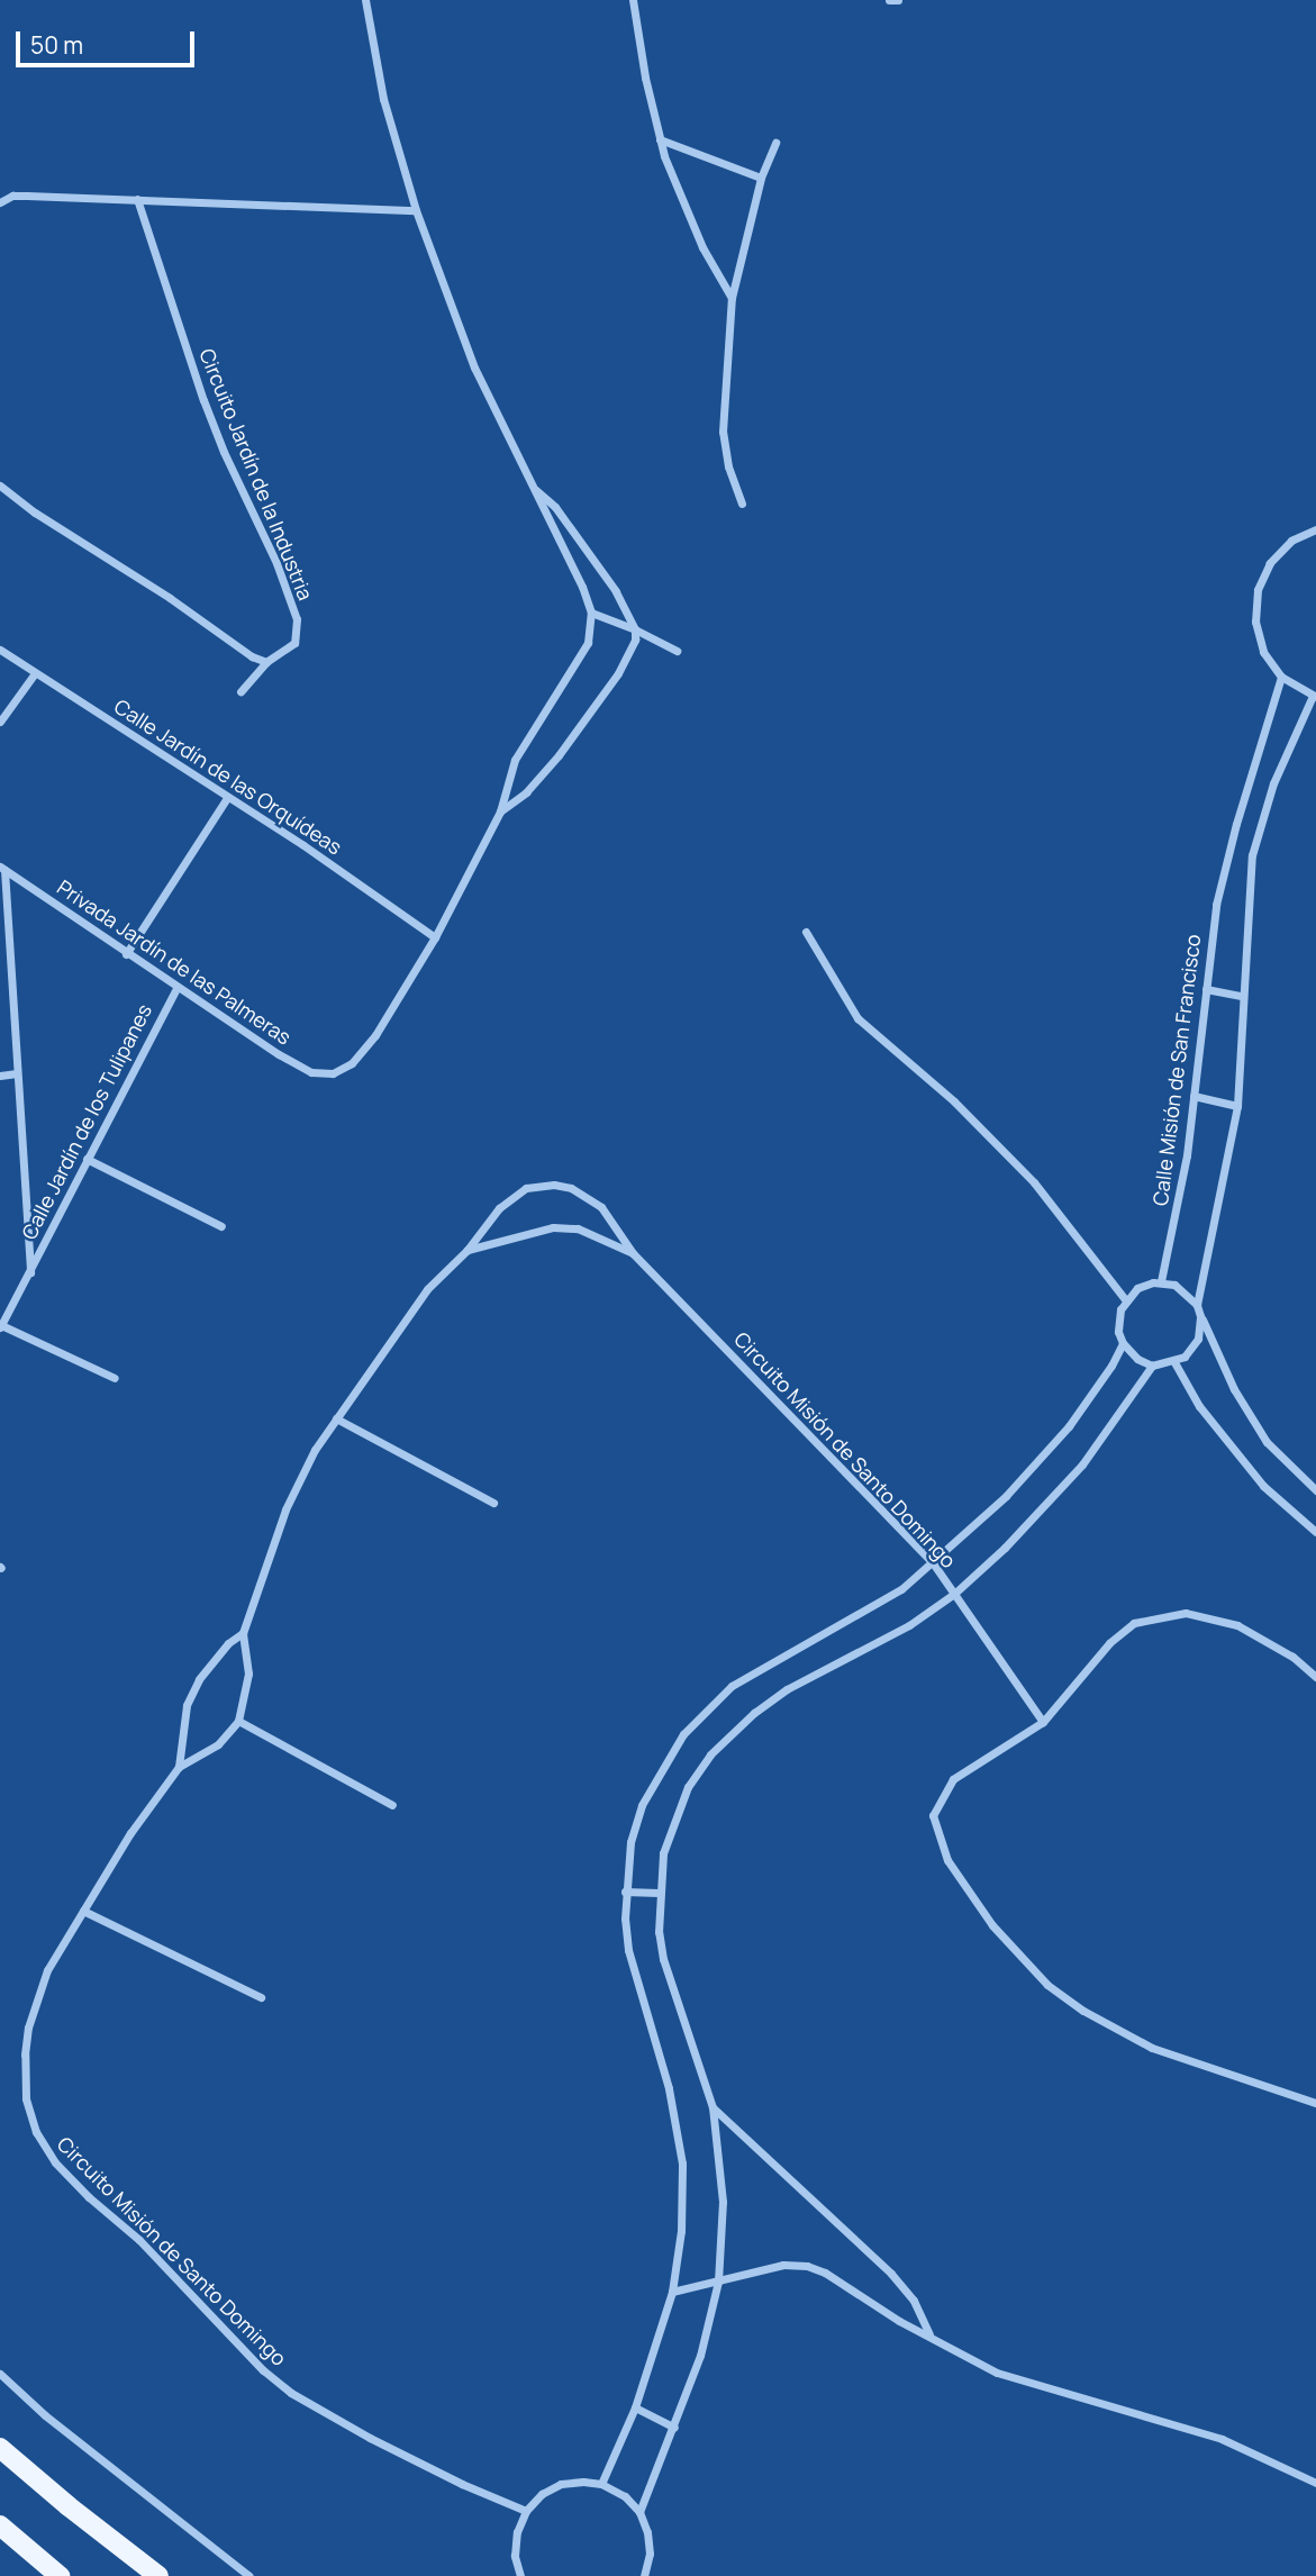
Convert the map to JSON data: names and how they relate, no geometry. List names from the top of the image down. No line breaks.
{"streets":{"street":["Circuito Jardín de la Industria","Calle Jardín de las Orquídeas","Privada Jardín de las Palmeras","Calle Misión de San Francisco","Calle Jardín de los Tulipanes","Circuito Misión de Santo Domingo"]},"crossings":[["Calle Jardín de las Orquídeas","Privada Jardín de las Palmeras"],["Privada Jardín de las Palmeras","Calle Jardín de los Tulipanes"]],"scale_bar":"50 m"}
